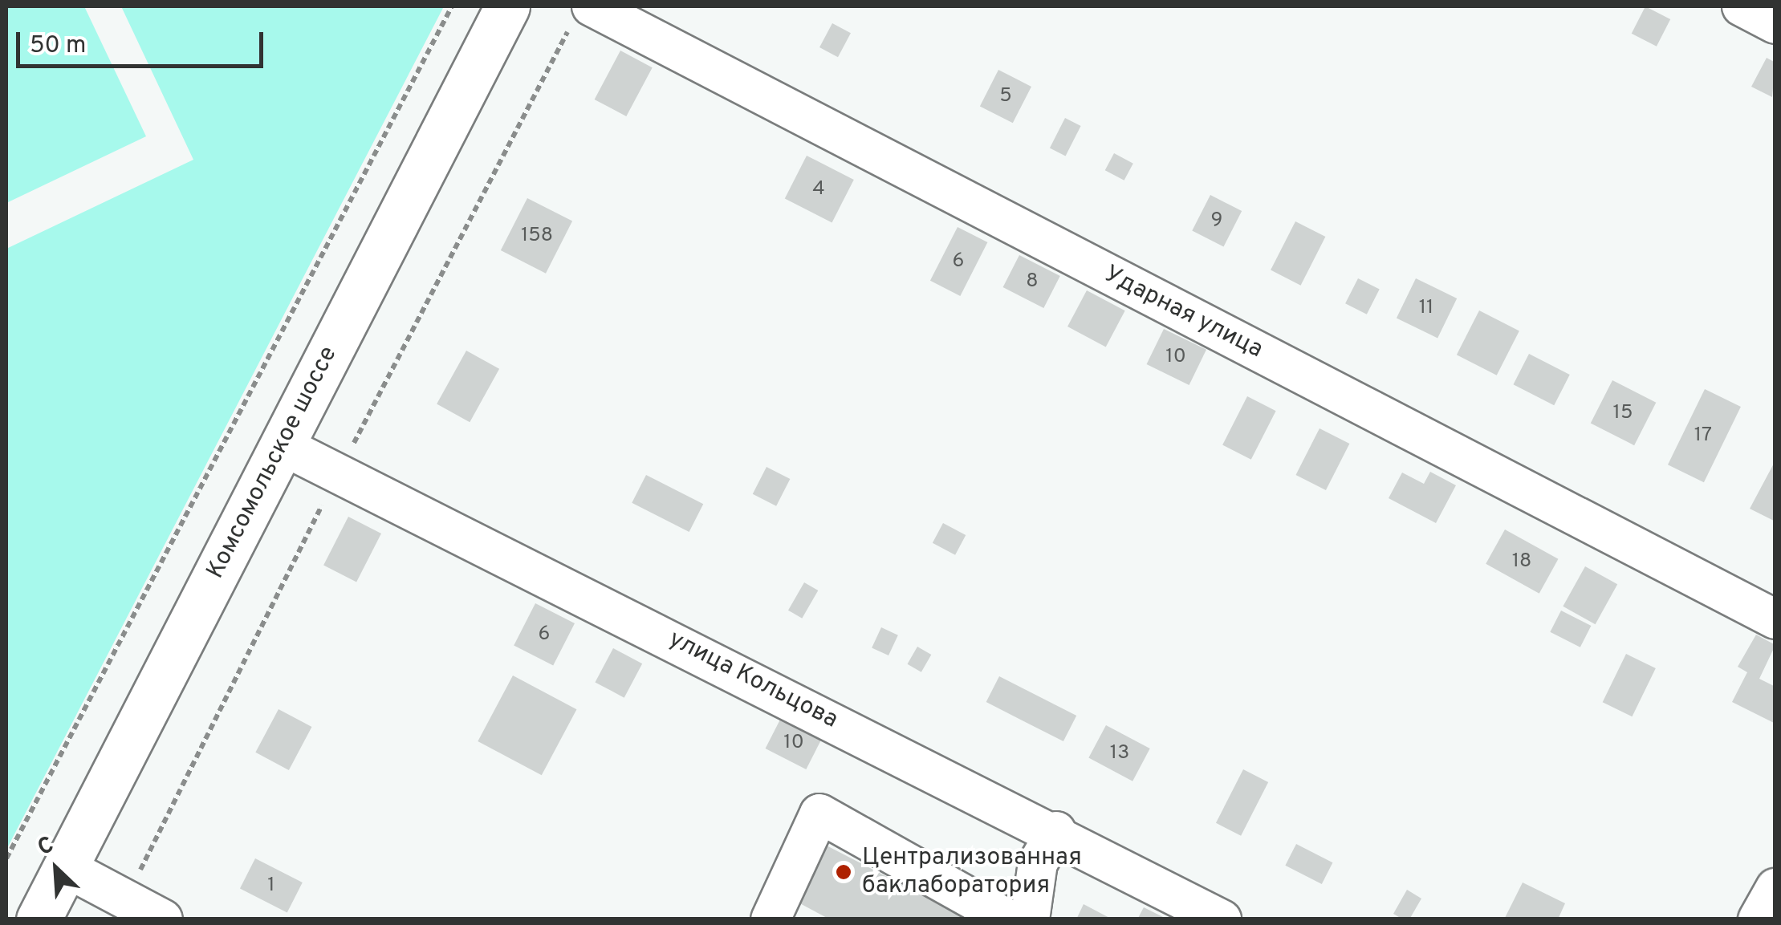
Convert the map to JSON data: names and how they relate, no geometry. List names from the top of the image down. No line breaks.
{"streets":{"main road":["Комсомольское шоссе"],"street":["Ударная улица","улица Кольцова"]},"crossings":[["Комсомольское шоссе","улица Кольцова"]],"places":["Централизованная баклаборатория"],"house_numbers":["5","4","9","158","6","8","11","10","15","17","18","6","10","13","1"],"scale_bar":"50 m","north":"top left"}
